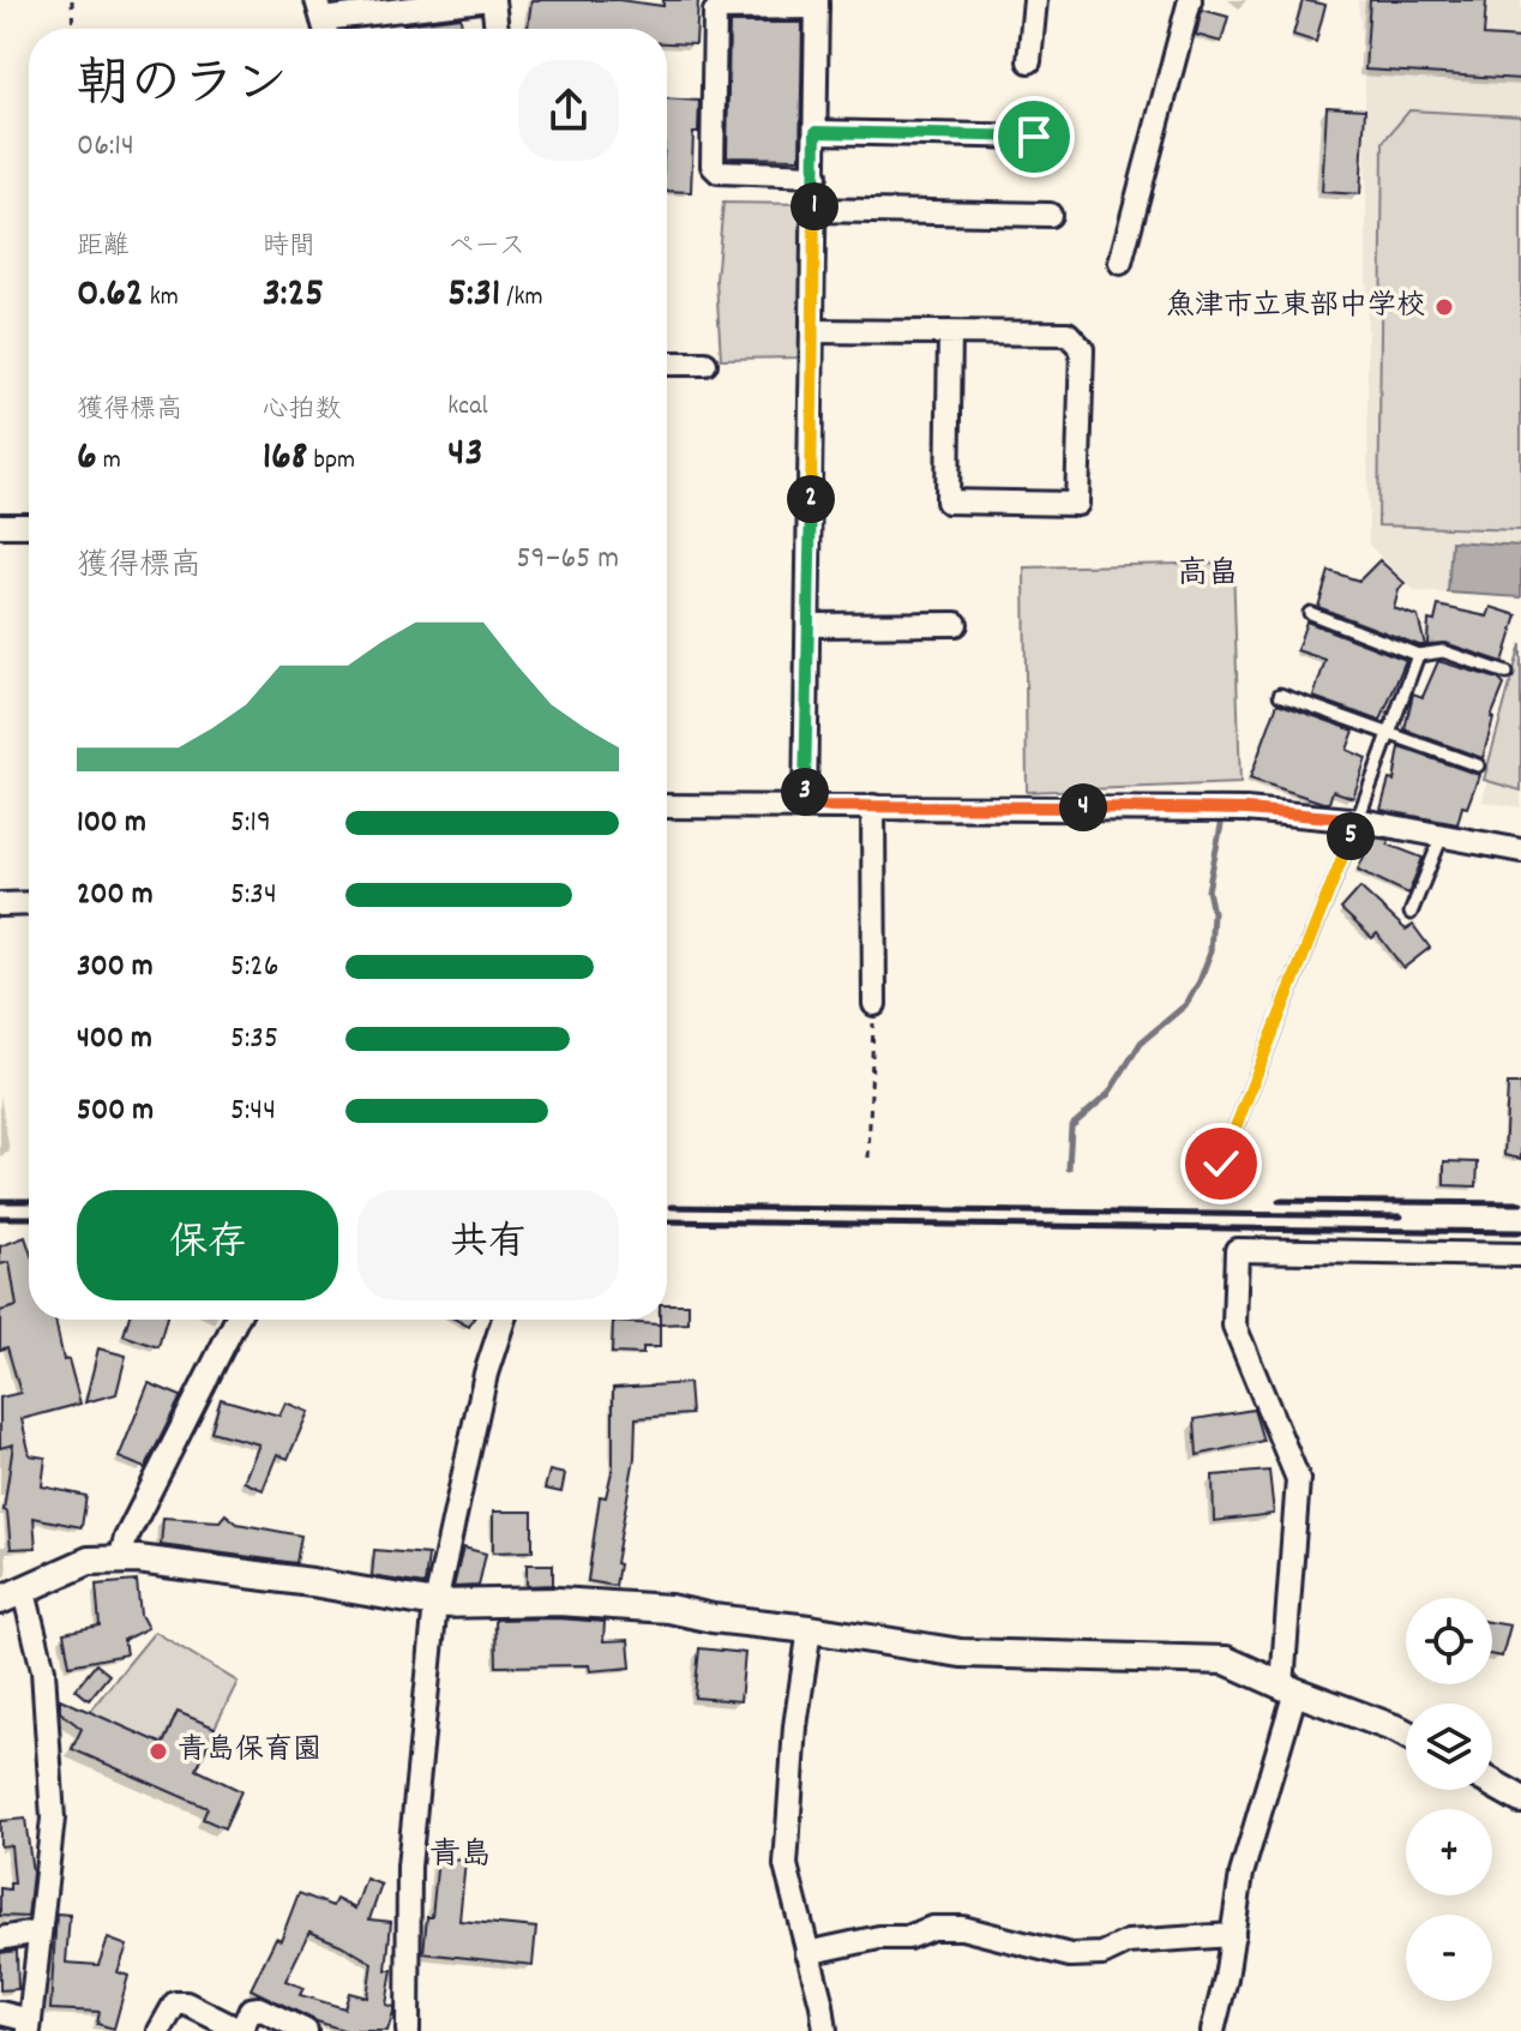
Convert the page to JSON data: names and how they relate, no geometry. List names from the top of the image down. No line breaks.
{"districts":["高畠","青島"],"places":["魚津市立東部中学校","青島保育園"],"page":{"heading":["朝のラン","06:14"],"pins":["1","2","3","4","5"],"stats":[["距離","0.62 km"],["時間","3:25"],["ペース","5:31 /km"],["獲得標高","6 m"],["心拍数","168 bpm"],["kcal","43"]],"chart":["獲得標高","59–65 m"],"list":[{"name":"100 m","note":"5:19"},{"name":"200 m","note":"5:34"},{"name":"300 m","note":"5:26"},{"name":"400 m","note":"5:35"},{"name":"500 m","note":"5:44"}],"buttons":["保存","共有"],"map_buttons":["+","−"]}}
